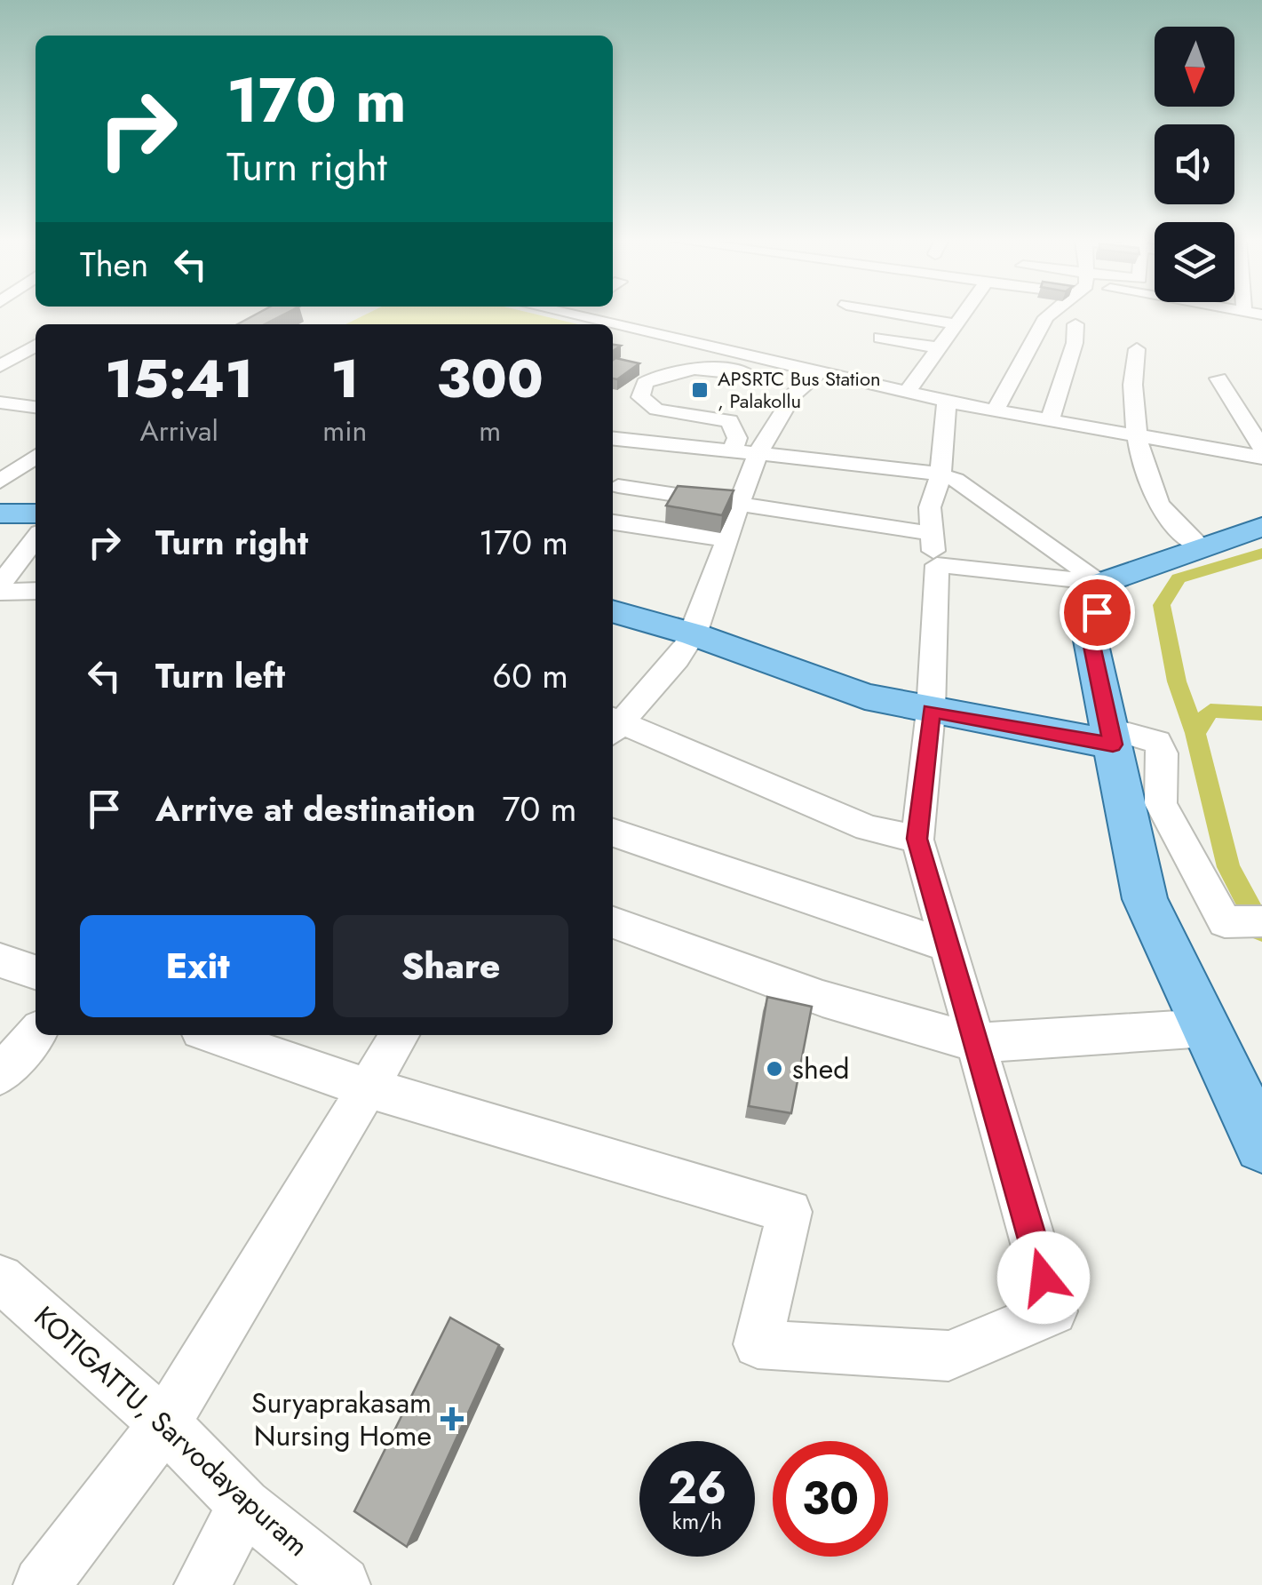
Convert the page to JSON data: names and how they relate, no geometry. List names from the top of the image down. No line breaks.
{"streets":{"street":["KOTIGATTU, Sarvodayapuram"]},"places":{"transit":["APSRTC Bus Station , Palakollu"],"other":["shed"],"health":["Suryaprakasam Nursing Home"]},"north":"bottom","page":{"turn":["170 m","Turn right"],"then":"Then","eta":["15:41","Arrival","1","min","300","m"],"list":[{"name":"Turn right","value":"170 m"},{"name":"Turn left","value":"60 m"},{"name":"Arrive at destination","value":"70 m"}],"buttons":["Exit","Share"],"speed":"26 km/h","limit":"30"}}
